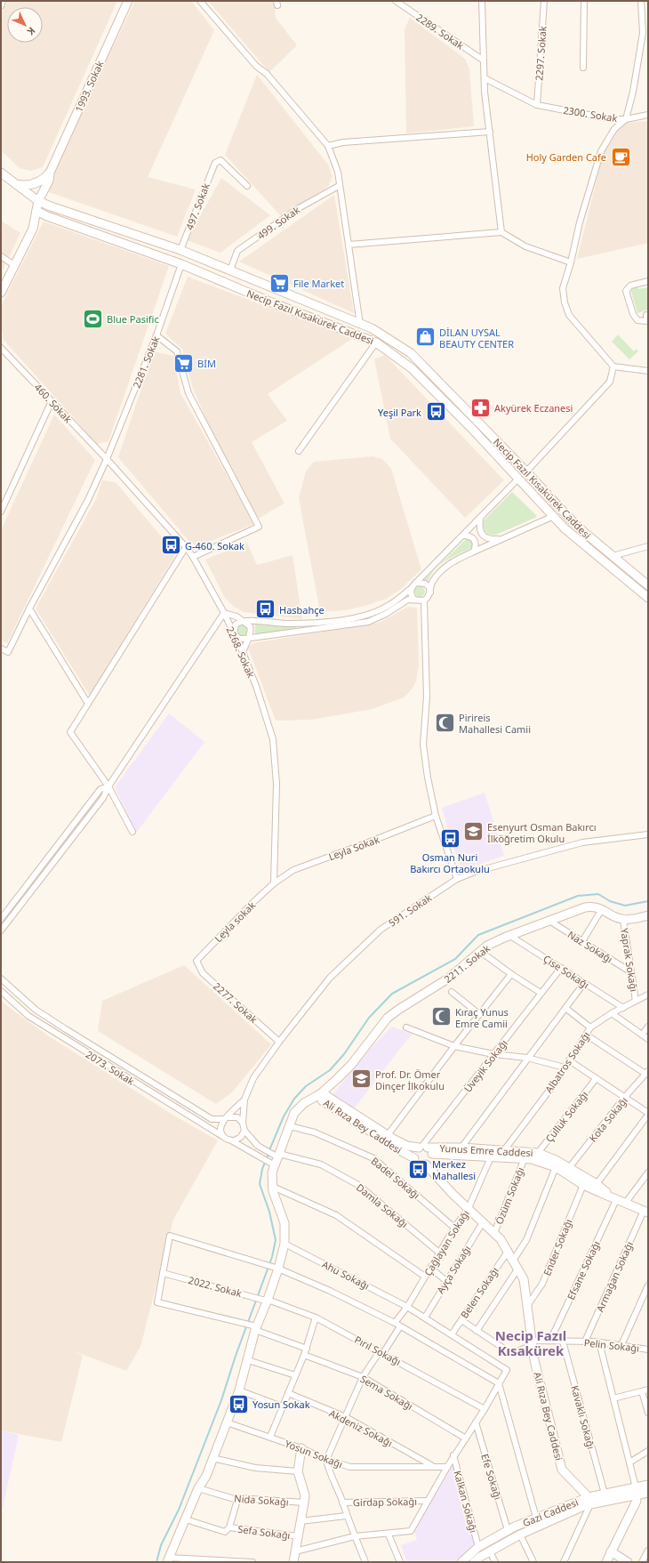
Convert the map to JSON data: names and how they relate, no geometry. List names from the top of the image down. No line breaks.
{"streets":{"street":["2289. Sokak","2297. Sokak","1993. Sokak","2300. Sokak","497. Sokak","499. Sokak","Necip Fazıl Kısakürek Caddesi","2281. Sokak","460. Sokak","2268. Sokak","Leyla Sokak","591. Sokak","Leyla sokak","Naz Sokağı","Yaprak Sokağı","2211. Sokak","Çise Sokağı","2277. Sokak","Albatros Sokağı","Üveyik Sokağı","2073. Sokak","Çulluk Sokağı","Kota Sokağı","Ali Rıza Bey Caddesi","Yunus Emre Caddesi","Badel Sokağı","Özüm Sokağı","Damla Sokağı","Çağlayan Sokağı","Ender Sokağı","Ayça Sokağı","Efsane Sokağı","Ahu Sokağı","Armağan Sokağı","2022. Sokak","Belen Sokağı","Pelin Sokağı","Pırıl Sokağı","Sema Sokağı","Kavaklı Sokağı","Akdeniz Sokağı","Yosun Sokağı","Efe Sokağı","Nida Sokağı","Girdap Sokağı","Kalkan Sokağı","Gazi Caddesi","Sefa Sokağı"]},"crossings":[["2297. Sokak","2300. Sokak"],["1993. Sokak","Necip Fazıl Kısakürek Caddesi"],["497. Sokak","Necip Fazıl Kısakürek Caddesi"],["499. Sokak","Necip Fazıl Kısakürek Caddesi"],["Necip Fazıl Kısakürek Caddesi","2281. Sokak"],["2281. Sokak","460. Sokak"],["2281. Sokak","2268. Sokak"],["460. Sokak","2268. Sokak"],["2268. Sokak","Leyla Sokak"],["2268. Sokak","Leyla sokak"],["Leyla Sokak","Leyla sokak"],["591. Sokak","2277. Sokak"],["Leyla sokak","2277. Sokak"],["Naz Sokağı","Yaprak Sokağı"],["Naz Sokağı","2211. Sokak"],["Yaprak Sokağı","2211. Sokak"],["Yaprak Sokağı","Albatros Sokağı"],["2211. Sokak","Çise Sokağı"],["2211. Sokak","Ali Rıza Bey Caddesi"],["2211. Sokak","Badel Sokağı"],["2211. Sokak","Damla Sokağı"],["Çise Sokağı","Albatros Sokağı"],["Çise Sokağı","Üveyik Sokağı"],["Albatros Sokağı","Yunus Emre Caddesi"],["Üveyik Sokağı","Ali Rıza Bey Caddesi"],["Üveyik Sokağı","Yunus Emre Caddesi"],["Çulluk Sokağı","Yunus Emre Caddesi"],["Kota Sokağı","Yunus Emre Caddesi"],["Ali Rıza Bey Caddesi","Yunus Emre Caddesi"],["Ali Rıza Bey Caddesi","Özüm Sokağı"],["Ali Rıza Bey Caddesi","Çağlayan Sokağı"],["Ali Rıza Bey Caddesi","Ender Sokağı"],["Ali Rıza Bey Caddesi","Ayça Sokağı"],["Ali Rıza Bey Caddesi","Belen Sokağı"],["Ali Rıza Bey Caddesi","Pelin Sokağı"],["Ali Rıza Bey Caddesi","Gazi Caddesi"],["Yunus Emre Caddesi","Özüm Sokağı"],["Yunus Emre Caddesi","Çağlayan Sokağı"],["Yunus Emre Caddesi","Ender Sokağı"],["Yunus Emre Caddesi","Efsane Sokağı"],["Badel Sokağı","Çağlayan Sokağı"],["Damla Sokağı","Çağlayan Sokağı"],["Çağlayan Sokağı","Ahu Sokağı"],["Ayça Sokağı","Ahu Sokağı"],["Efsane Sokağı","Pelin Sokağı"],["Ahu Sokağı","Belen Sokağı"],["Armağan Sokağı","Pelin Sokağı"],["2022. Sokak","Pırıl Sokağı"],["Pelin Sokağı","Kavaklı Sokağı"],["Kavaklı Sokağı","Gazi Caddesi"],["Akdeniz Sokağı","Yosun Sokağı"],["Efe Sokağı","Gazi Caddesi"],["Kalkan Sokağı","Gazi Caddesi"]],"districts":["Necip Fazıl Kısakürek"],"places":{"cafe":["Holy Garden Cafe"],"supermarket":["File Market","BİM"],"sports":["Blue Pasific"],"shop":["DİLAN UYSAL BEAUTY CENTER"],"pharmacy":["Akyürek Eczanesi"],"bus stop":["Yeşil Park","G-460. Sokak","Hasbahçe","Osman Nuri Bakırcı Ortaokulu","Merkez Mahallesi","Yosun Sokak"],"mosque":["Pirireis Mahallesi Camii","Kıraç Yunus Emre Camii"],"school or university":["Esenyurt Osman Bakırcı İlköğretim Okulu","Prof. Dr. Ömer Dinçer İlkokulu"]},"north":"bottom right"}
